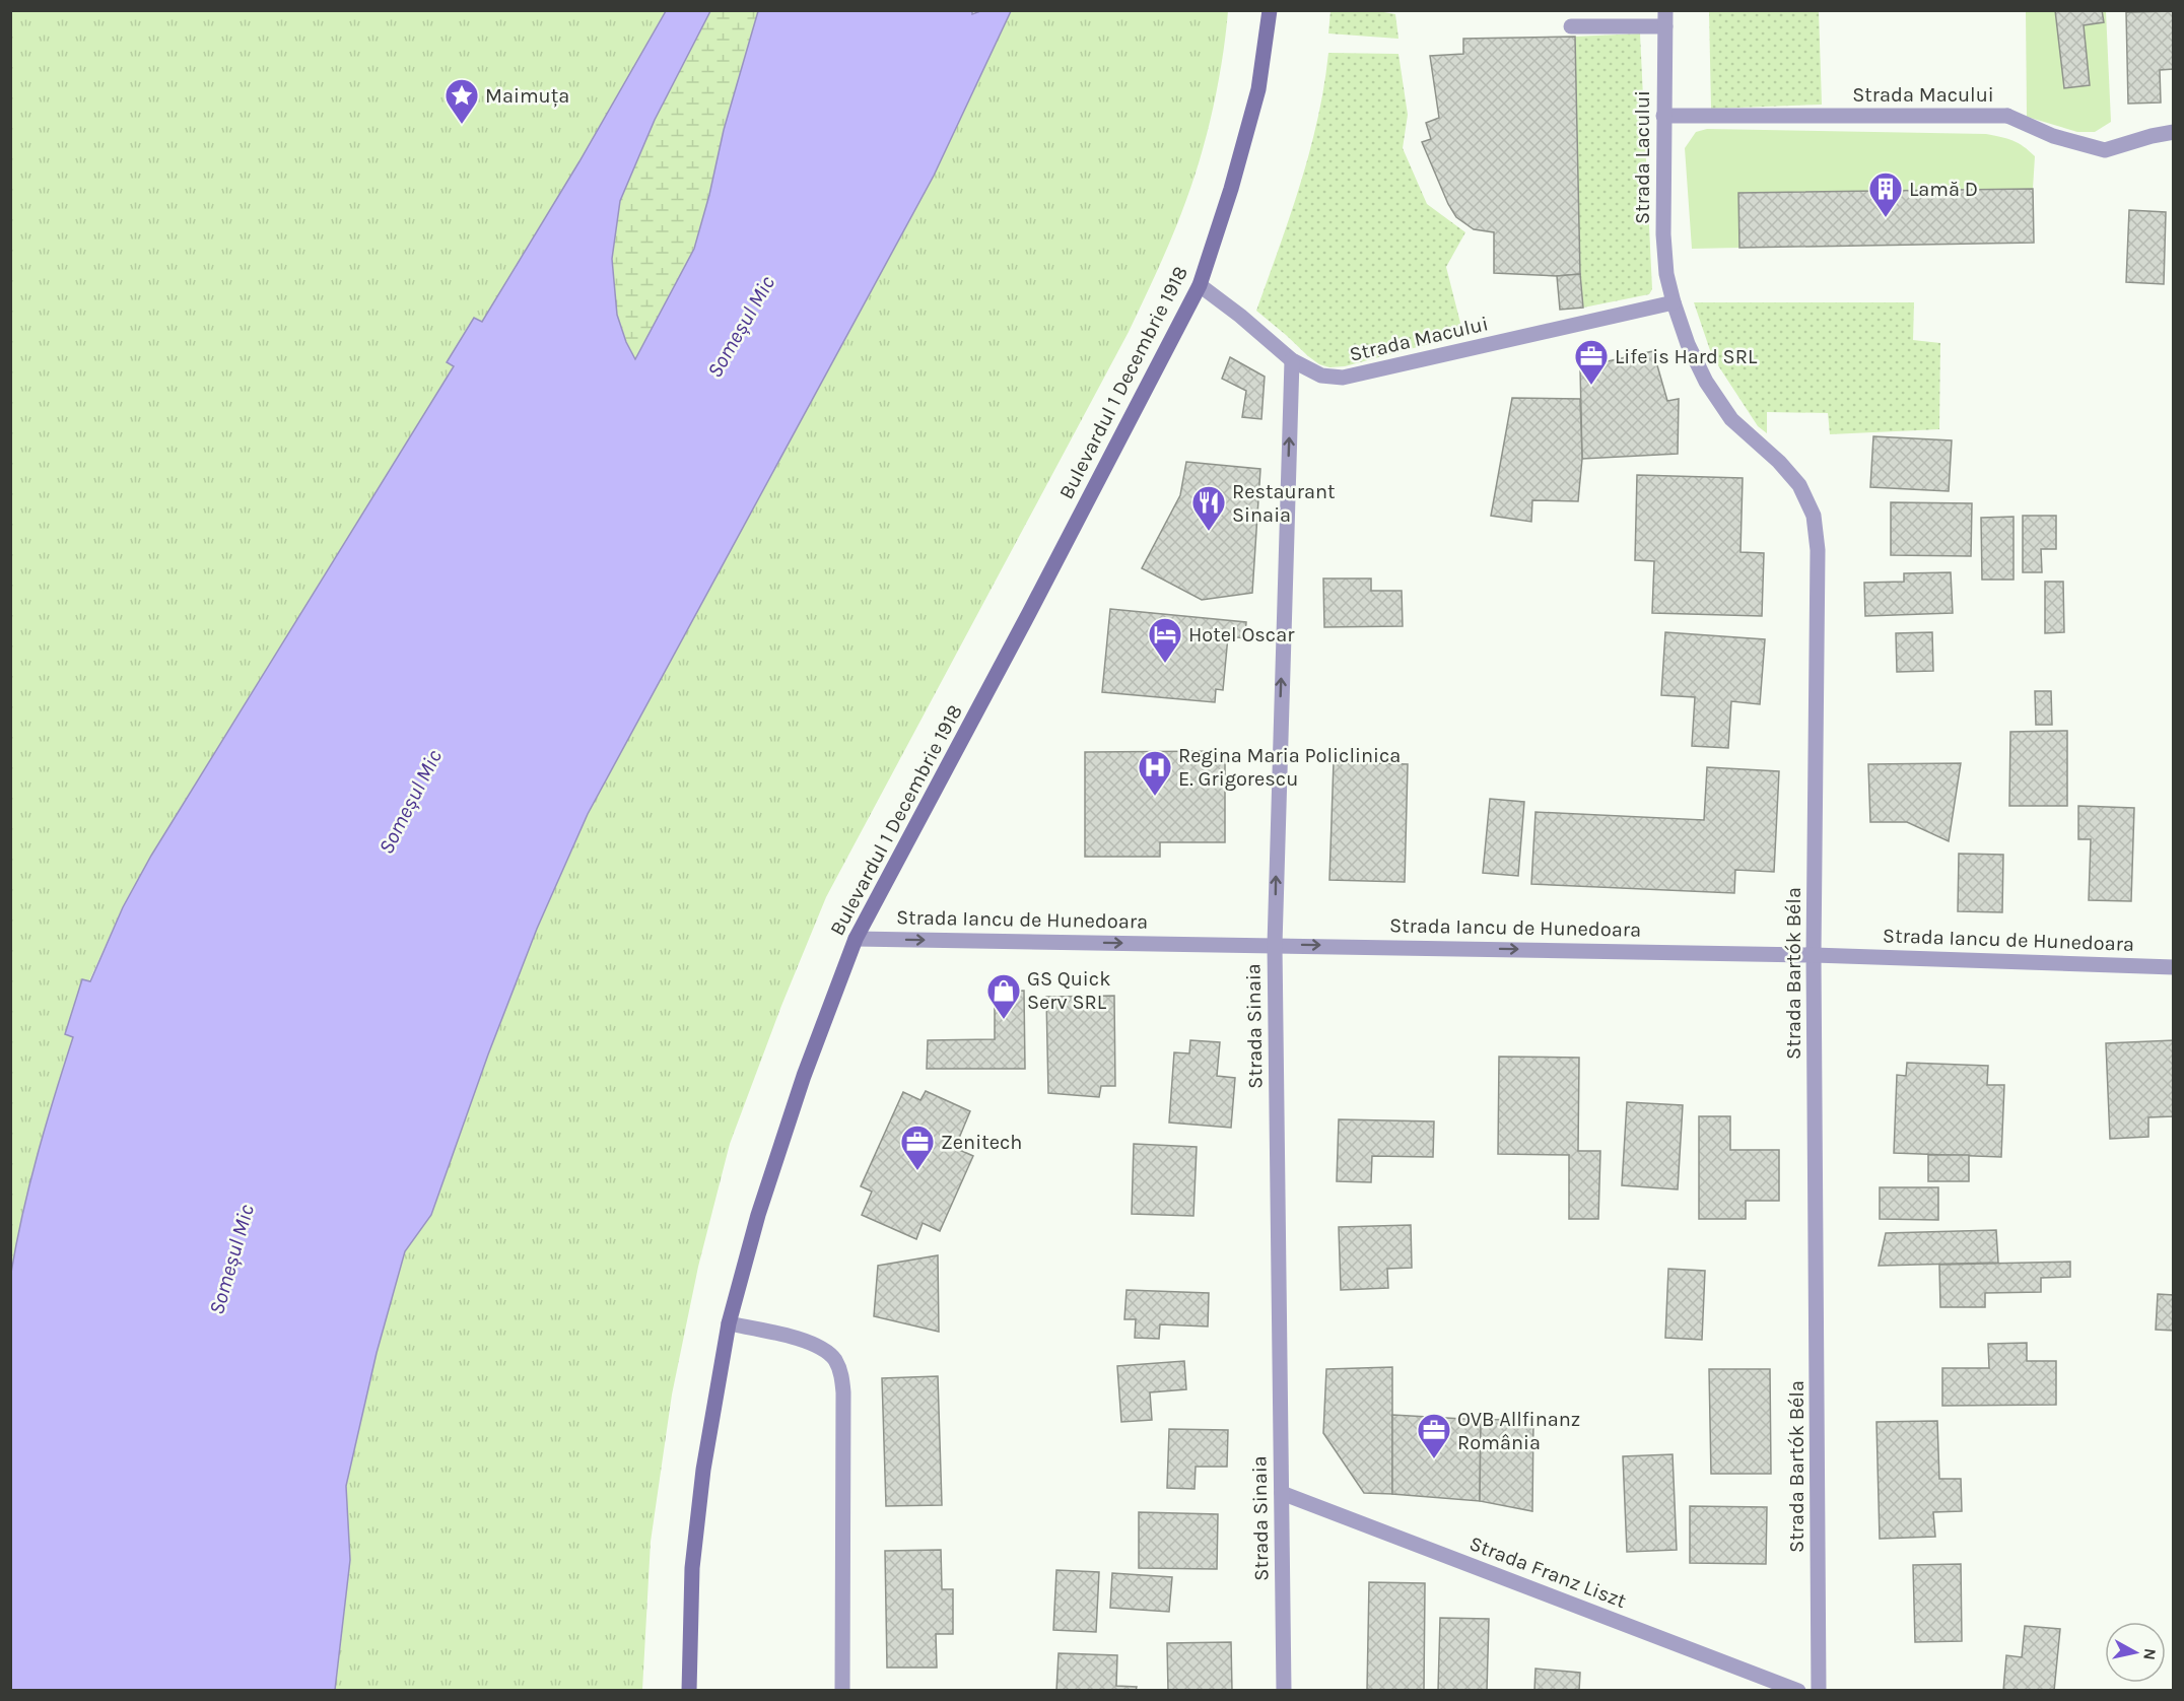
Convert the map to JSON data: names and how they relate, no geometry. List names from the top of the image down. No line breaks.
{"streets":{"main road":["Bulevardul 1 Decembrie 1918"],"street":["Strada Macului","Strada Lacului","Strada Iancu de Hunedoara","Strada Bartók Béla","Strada Sinaia","Strada Franz Liszt"]},"crossings":[["Strada Macului","Strada Lacului"],["Strada Macului","Bulevardul 1 Decembrie 1918"],["Strada Macului","Strada Bartók Béla"],["Strada Macului","Strada Sinaia"],["Strada Lacului","Strada Bartók Béla"],["Bulevardul 1 Decembrie 1918","Strada Iancu de Hunedoara"],["Strada Iancu de Hunedoara","Strada Bartók Béla"],["Strada Iancu de Hunedoara","Strada Sinaia"],["Strada Sinaia","Strada Franz Liszt"]],"one_way":["Strada Iancu de Hunedoara","Strada Sinaia"],"water":["Someșul Mic"],"places":{"place":["Maimuța"],"building":["Lamă D"],"office":["Life is Hard SRL","Zenitech","OVB Allfinanz România"],"restaurant":["Restaurant Sinaia"],"hotel":["Hotel Oscar"],"hospital":["Regina Maria Policlinica E. Grigorescu"],"shop":["GS Quick Serv SRL"]},"north":"right"}
